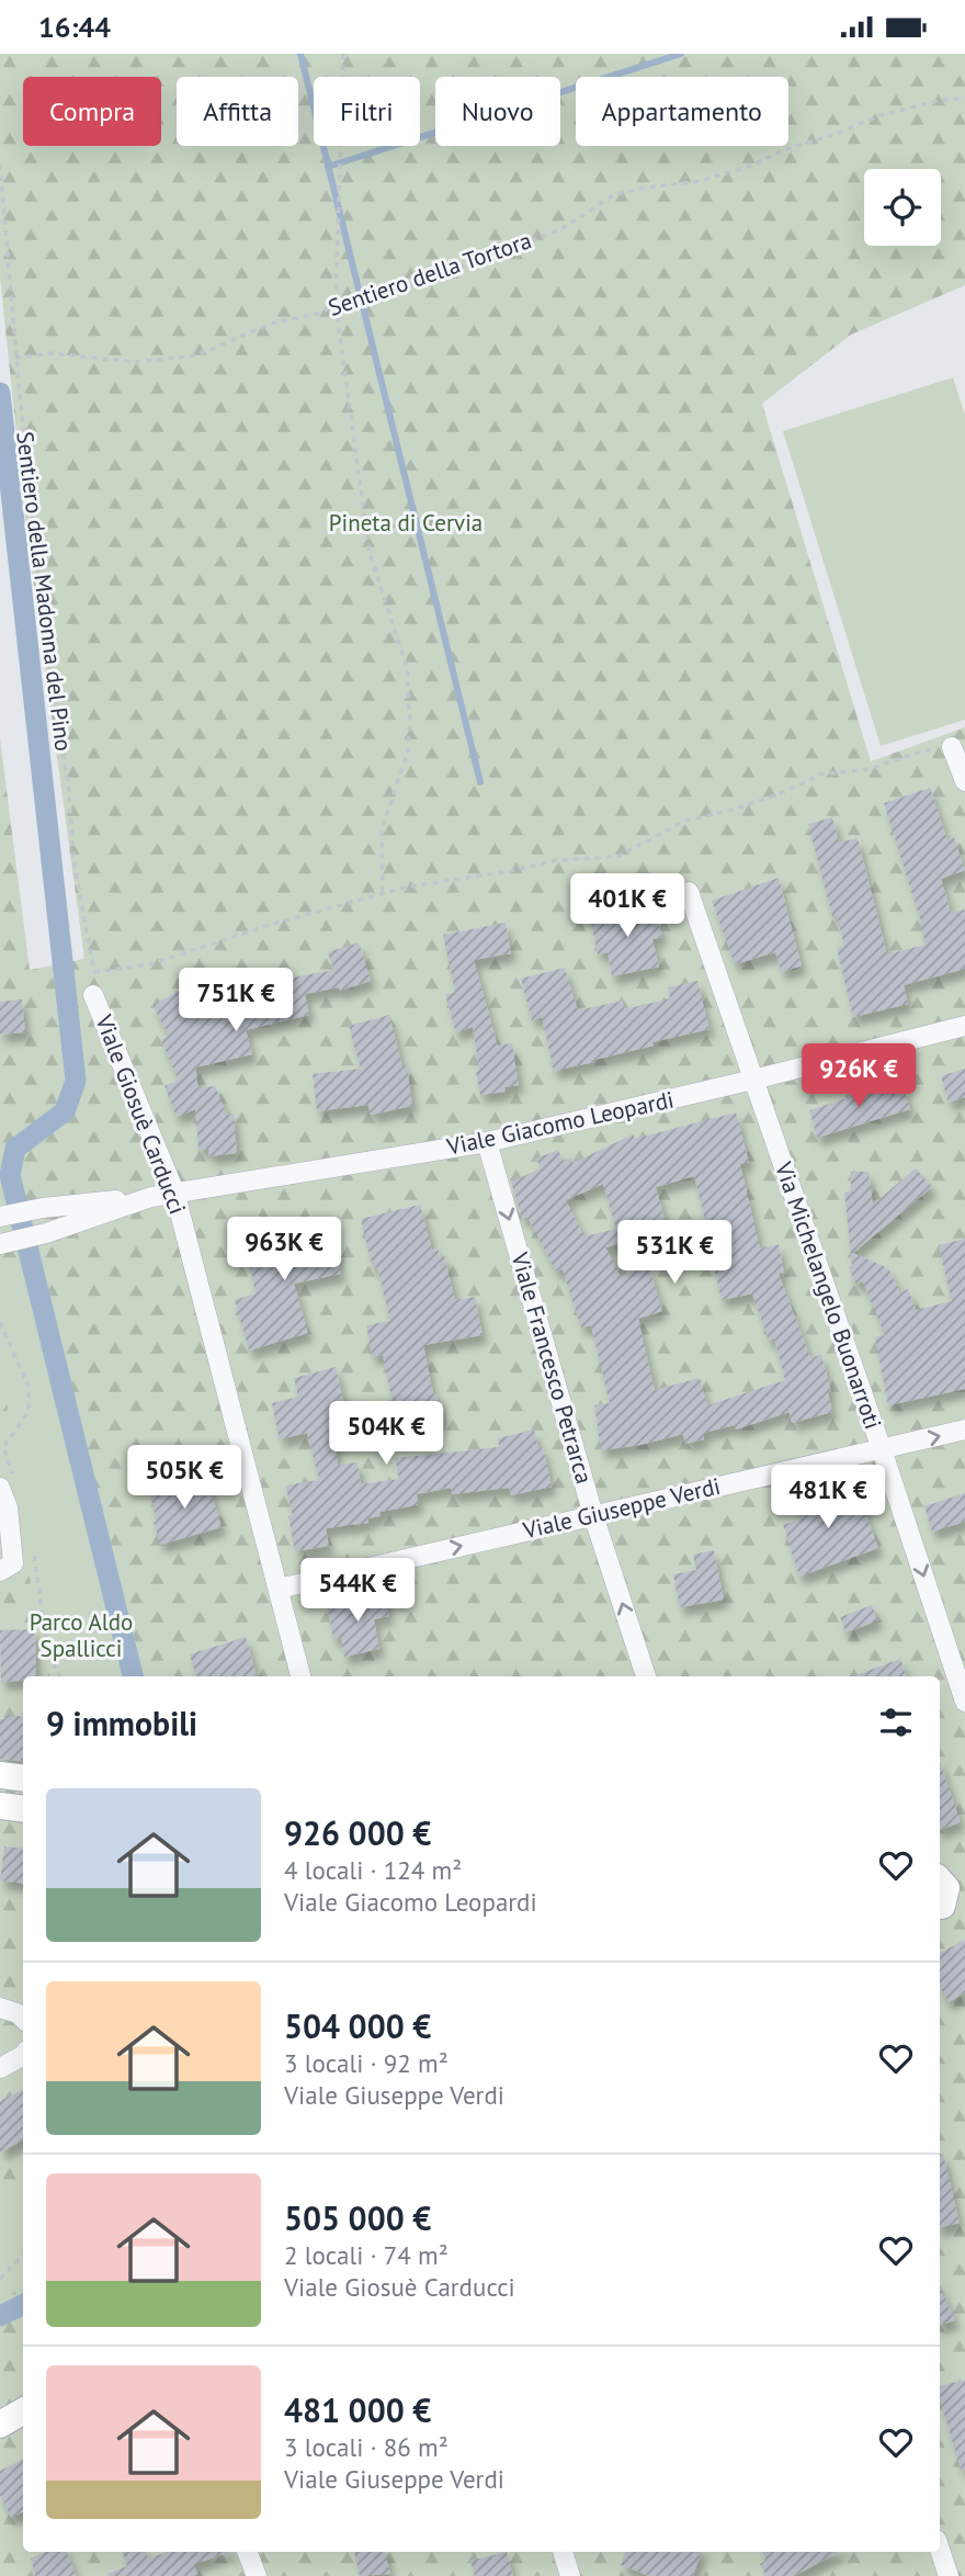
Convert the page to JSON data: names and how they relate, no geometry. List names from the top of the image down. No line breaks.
{"streets":{"street":["Viale Giosuè Carducci","Viale Giacomo Leopardi","Via Michelangelo Buonarroti","Viale Francesco Petrarca","Viale Giuseppe Verdi"],"path":["Sentiero della Tortora","Sentiero della Madonna del Pino"]},"crossings":[["Sentiero della Tortora","Sentiero della Madonna del Pino"],["Viale Giosuè Carducci","Viale Giacomo Leopardi"],["Viale Giosuè Carducci","Viale Giuseppe Verdi"],["Viale Giacomo Leopardi","Via Michelangelo Buonarroti"],["Viale Giacomo Leopardi","Viale Francesco Petrarca"],["Via Michelangelo Buonarroti","Viale Giuseppe Verdi"],["Viale Francesco Petrarca","Viale Giuseppe Verdi"]],"one_way":["Viale Giuseppe Verdi"],"parks":["Pineta di Cervia","Parco Aldo Spallicci"],"page":{"status":"16:44","chip":["Compra","Affitta","Filtri","Nuovo","Appartamento"],"price":["401K €","751K €","926K €","963K €","531K €","504K €","505K €","481K €","544K €"],"heading":"9 immobili","list":[{"name":"926 000 €","note":"4 locali · 124 m² · Viale Giacomo Leopardi"},{"name":"504 000 €","note":"3 locali · 92 m² · Viale Giuseppe Verdi"},{"name":"505 000 €","note":"2 locali · 74 m² · Viale Giosuè Carducci"},{"name":"481 000 €","note":"3 locali · 86 m² · Viale Giuseppe Verdi"}]}}
